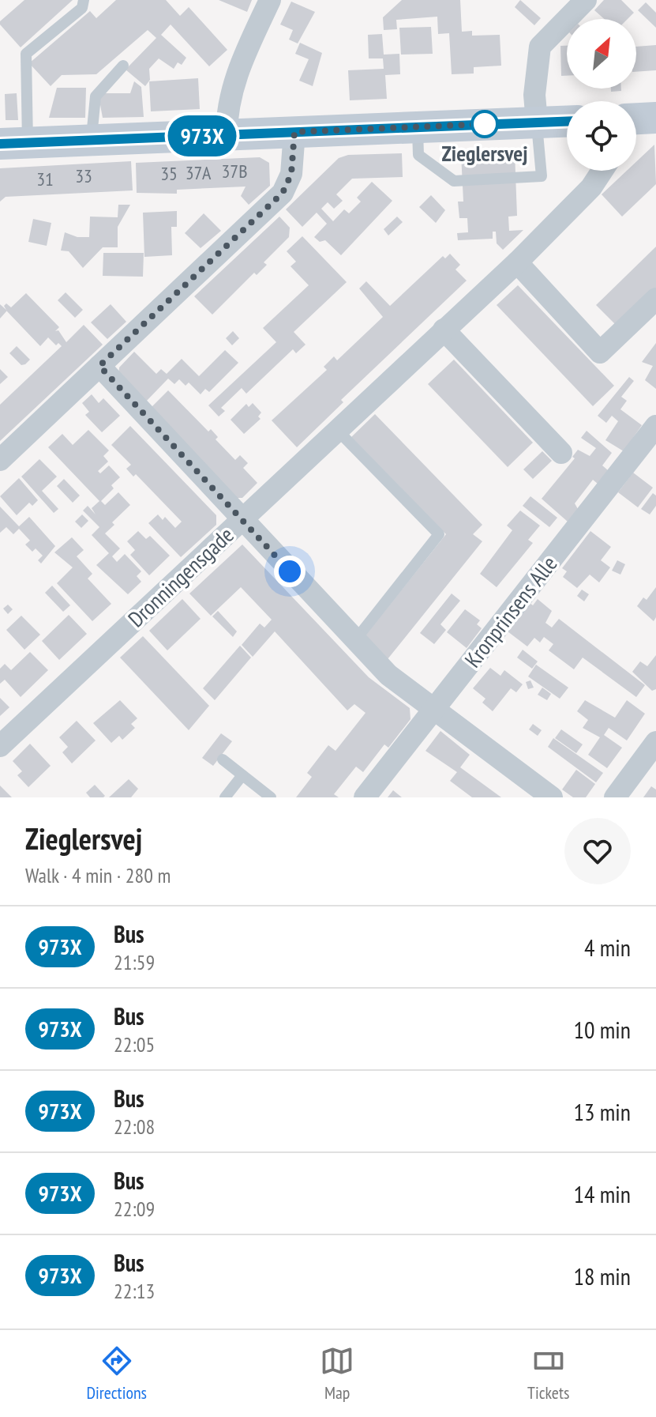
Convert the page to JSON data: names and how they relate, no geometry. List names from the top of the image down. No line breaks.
{"streets":{"street":["Dronningensgade","Kronprinsens Alle"]},"places":["Zieglersvej"],"lines":["bus line 973X"],"house_numbers":["37B","37A","35","33","31"],"north":"top right","page":{"on_map":"973X","heading":["Zieglersvej","Walk · 4 min · 280 m"],"list":[{"mark":"973X","name":"Bus","note":"21:59","value":"4 min"},{"mark":"973X","name":"Bus","note":"22:05","value":"10 min"},{"mark":"973X","name":"Bus","note":"22:08","value":"13 min"},{"mark":"973X","name":"Bus","note":"22:09","value":"14 min"},{"mark":"973X","name":"Bus","note":"22:13","value":"18 min"}],"tabs":["Directions","Map","Tickets"]}}
